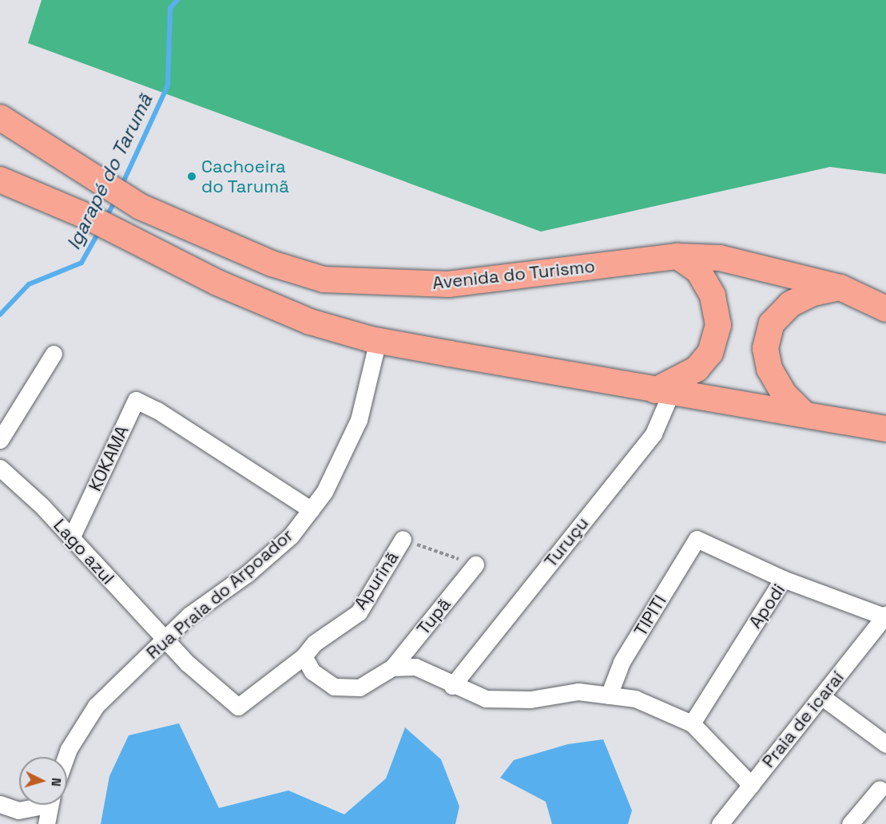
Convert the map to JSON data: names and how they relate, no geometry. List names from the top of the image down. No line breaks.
{"streets":{"highway":["Avenida do Turismo"],"street":["KOKAMA","Turuçu","Lago azul","Apurinã","Rua Praia do Arpoador","Apodi","TIPITI","Tupã","Praia de icaraí"]},"crossings":[["KOKAMA","Lago azul"],["KOKAMA","Rua Praia do Arpoador"],["Lago azul","Apurinã"],["Lago azul","Rua Praia do Arpoador"],["Apodi","TIPITI"],["Apodi","Praia de icaraí"]],"water":["Igarapé do Tarumã"],"places":["Cachoeira do Tarumã"],"north":"right"}
